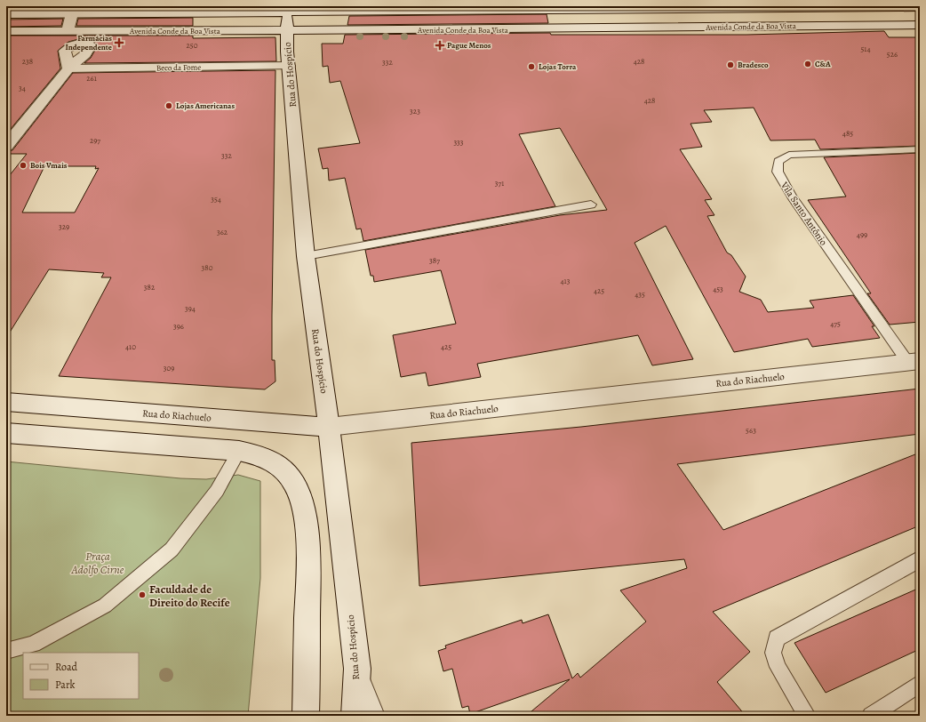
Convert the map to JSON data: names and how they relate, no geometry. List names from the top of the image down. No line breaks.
{"streets":{"main road":["Avenida Conde da Boa Vista","Rua do Hospício","Rua do Riachuelo"],"street":["Beco da Fome"],"lane":["Vila Santo Antônio"]},"crossings":[["Avenida Conde da Boa Vista","Rua do Hospício"],["Beco da Fome","Rua do Hospício"],["Rua do Hospício","Rua do Riachuelo"],["Vila Santo Antônio","Rua do Riachuelo"]],"parks":["Praça Adolfo Cirne"],"places":{"health":["Farmácias Independente","Pague Menos"],"other":["C&A","Bradesco","Lojas Torra","Lojas Americanas","Bois Vmais","Faculdade de Direito do Recife"]},"house_numbers":["250","514","526","238","428","332","261","34","428","323","485","297","333","332","371","354","329","362","499","387","380","413","382","453","425","435","394","475","396","410","425","309","563"],"legend":["Road","Park"]}
